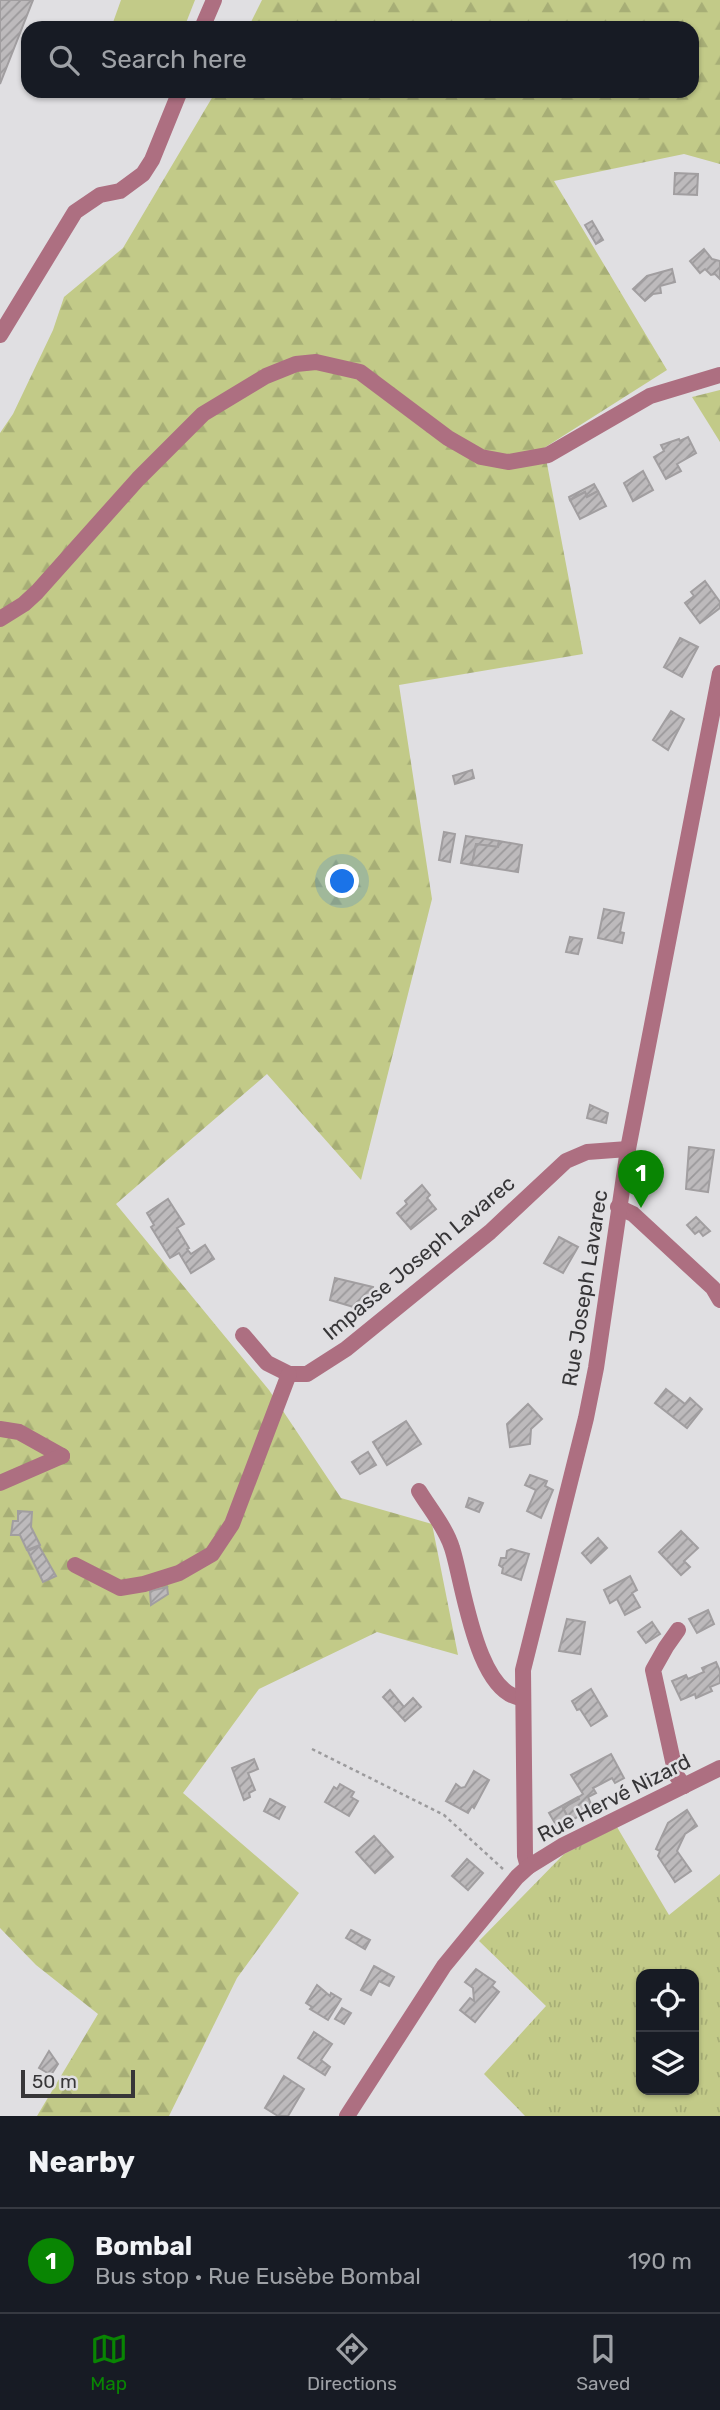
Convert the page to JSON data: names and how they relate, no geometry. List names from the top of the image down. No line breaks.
{"streets":{"street":["Impasse Joseph Lavarec","Rue Joseph Lavarec","Rue Hervé Nizard"]},"crossings":[["Impasse Joseph Lavarec","Rue Joseph Lavarec"],["Rue Joseph Lavarec","Rue Hervé Nizard"]],"scale_bar":"50 m","page":{"search":"Search here","pins":"1","scale":"50 m","heading":"Nearby","list":[{"mark":"1","name":"Bombal","note":"Bus stop · Rue Eusèbe Bombal","value":"190 m"}],"nav":["Map","Directions","Saved"]}}
